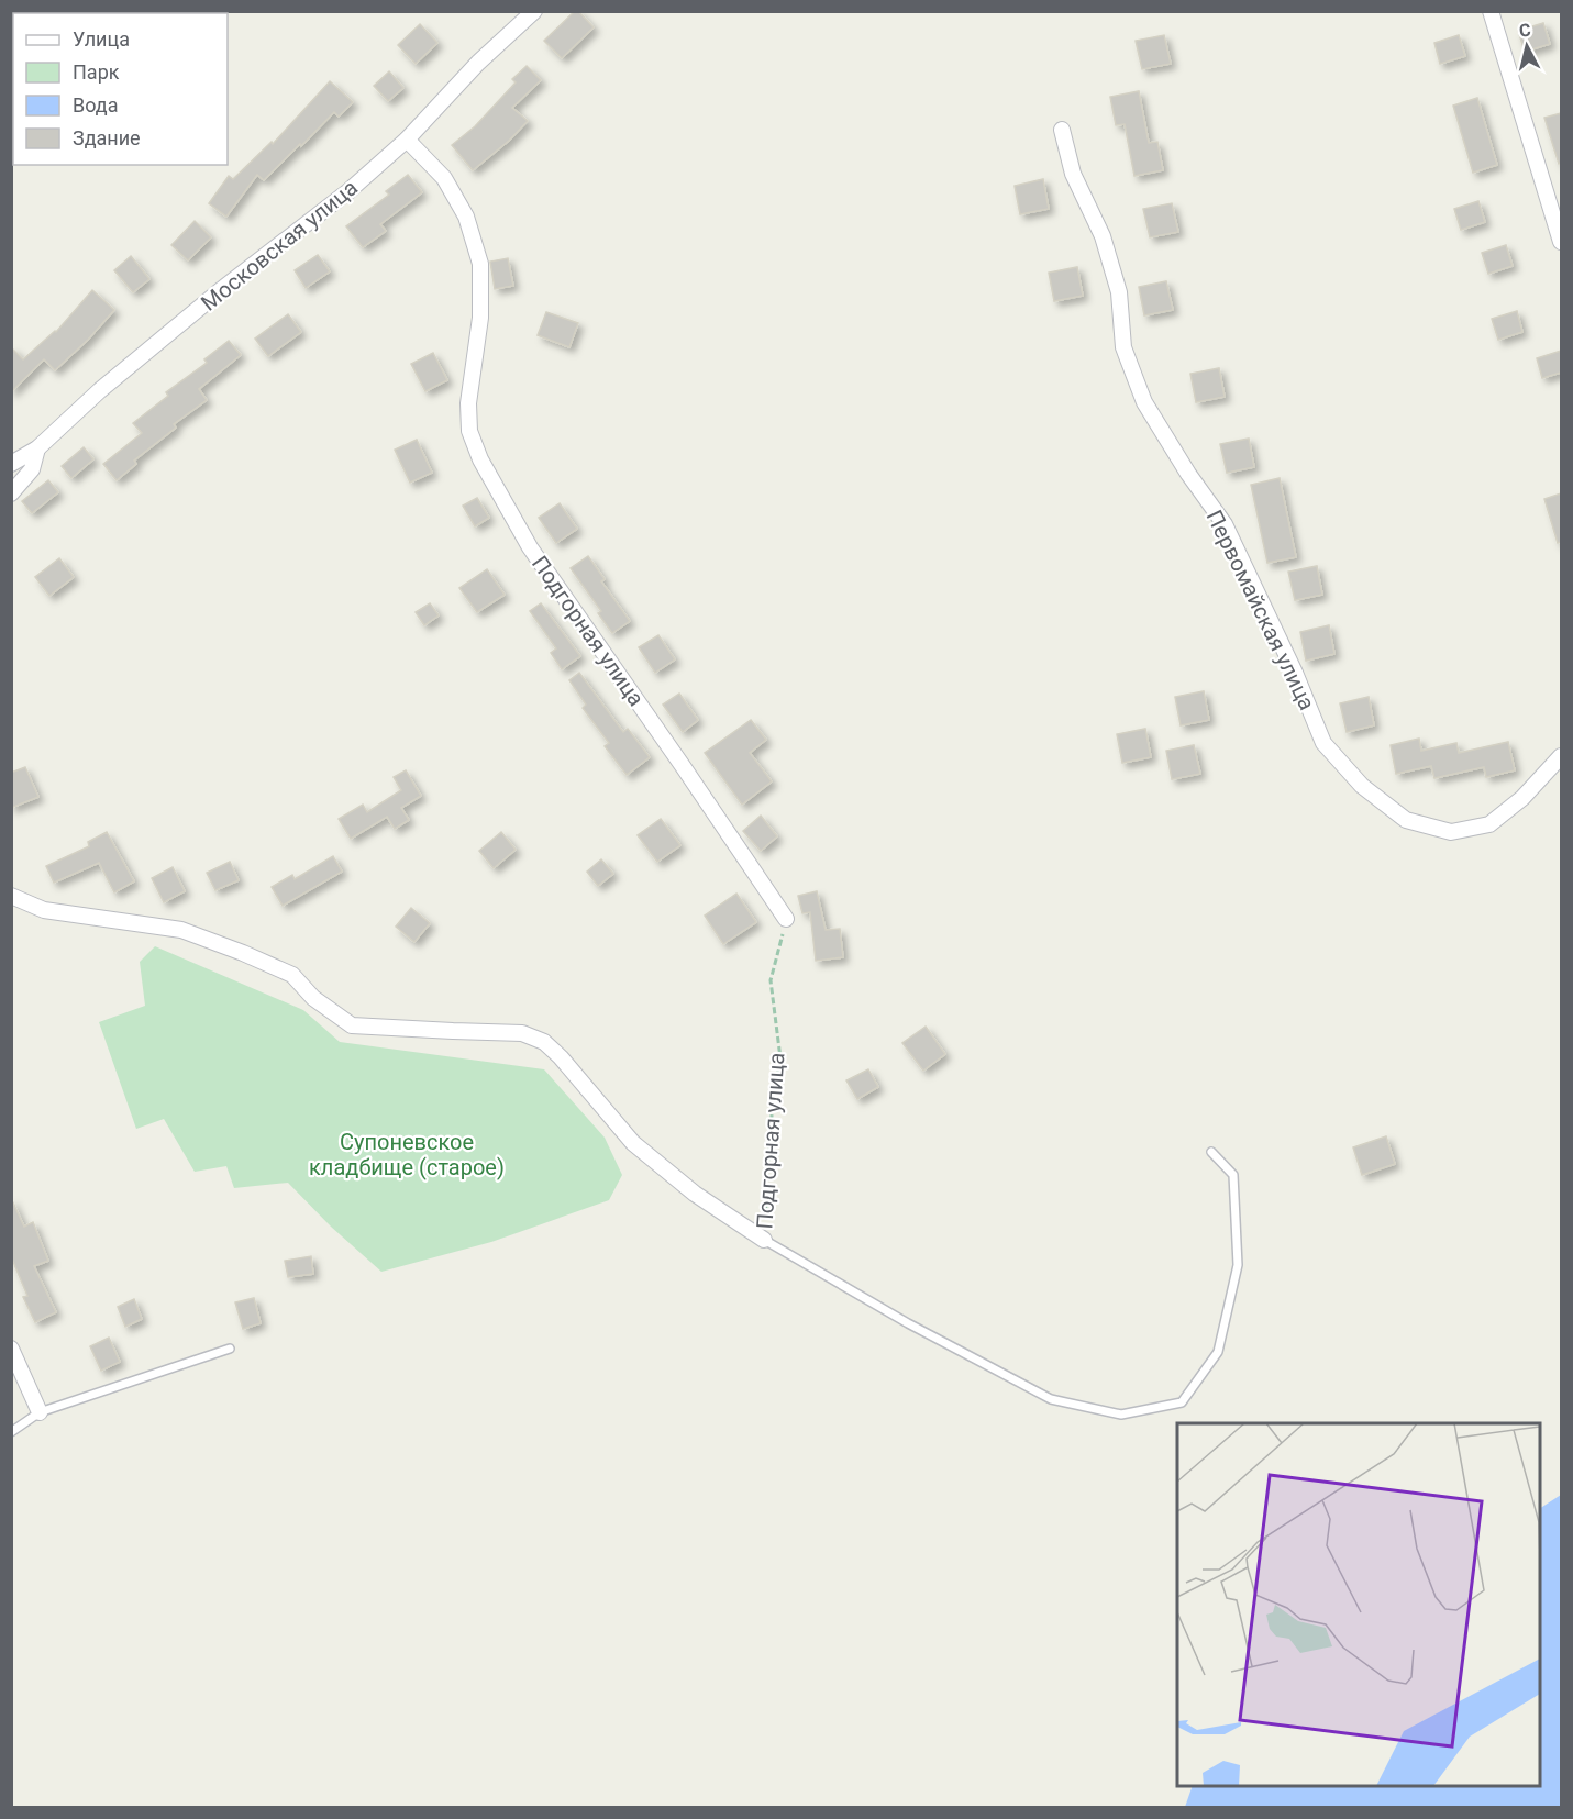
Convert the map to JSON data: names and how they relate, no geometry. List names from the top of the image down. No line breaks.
{"streets":{"street":["Московская улица","Первомайская улица","Подгорная улица"]},"crossings":[["Московская улица","Подгорная улица"]],"parks":["Супоневское кладбище (старое)"],"legend":["Улица","Парк","Вода","Здание"],"north":"top"}
